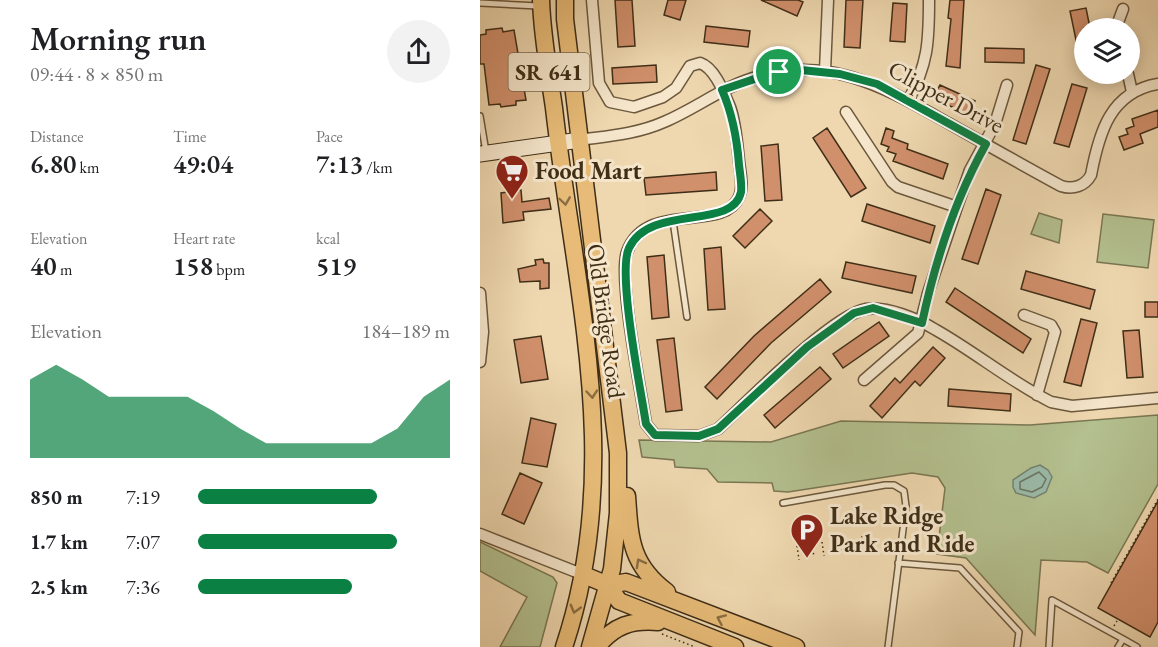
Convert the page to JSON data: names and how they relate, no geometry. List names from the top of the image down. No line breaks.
{"streets":{"main road":["SR 641","Old Bridge Road"],"street":["Clipper Drive"]},"crossings":[["Clipper Drive","Old Bridge Road"]],"places":{"supermarket":["Food Mart"],"parking":["Lake Ridge Park and Ride"]},"page":{"heading":["Morning run","09:44 · 8 × 850 m"],"stats":[["Distance","6.80 km"],["Time","49:04"],["Pace","7:13 /km"],["Elevation","40 m"],["Heart rate","158 bpm"],["kcal","519"]],"chart":["Elevation","184–189 m"],"list":[{"name":"850 m","note":"7:19"},{"name":"1.7 km","note":"7:07"},{"name":"2.5 km","note":"7:36"}]}}
